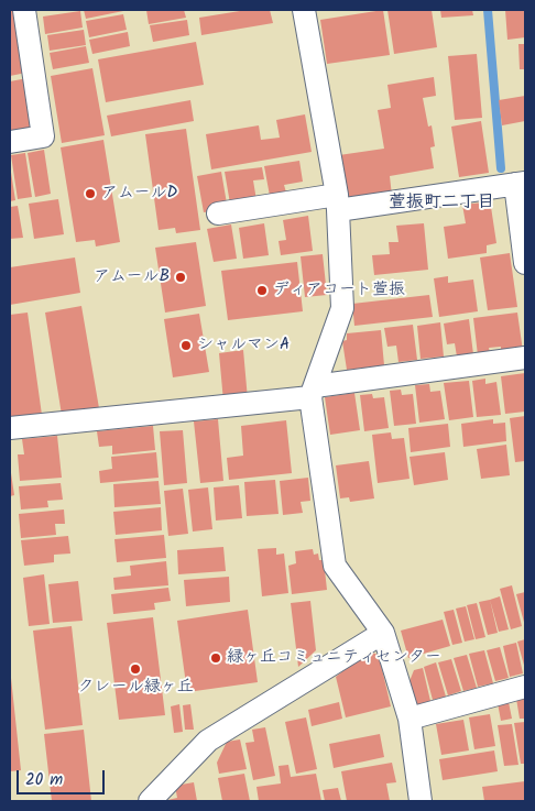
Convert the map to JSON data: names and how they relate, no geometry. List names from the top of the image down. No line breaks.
{"districts":["萱振町二丁目"],"places":["アムールD","アムールB","ディアコート萱振","シャルマンA","緑ヶ丘コミュニティセンター","クレール緑ヶ丘"],"scale_bar":"20 m"}
